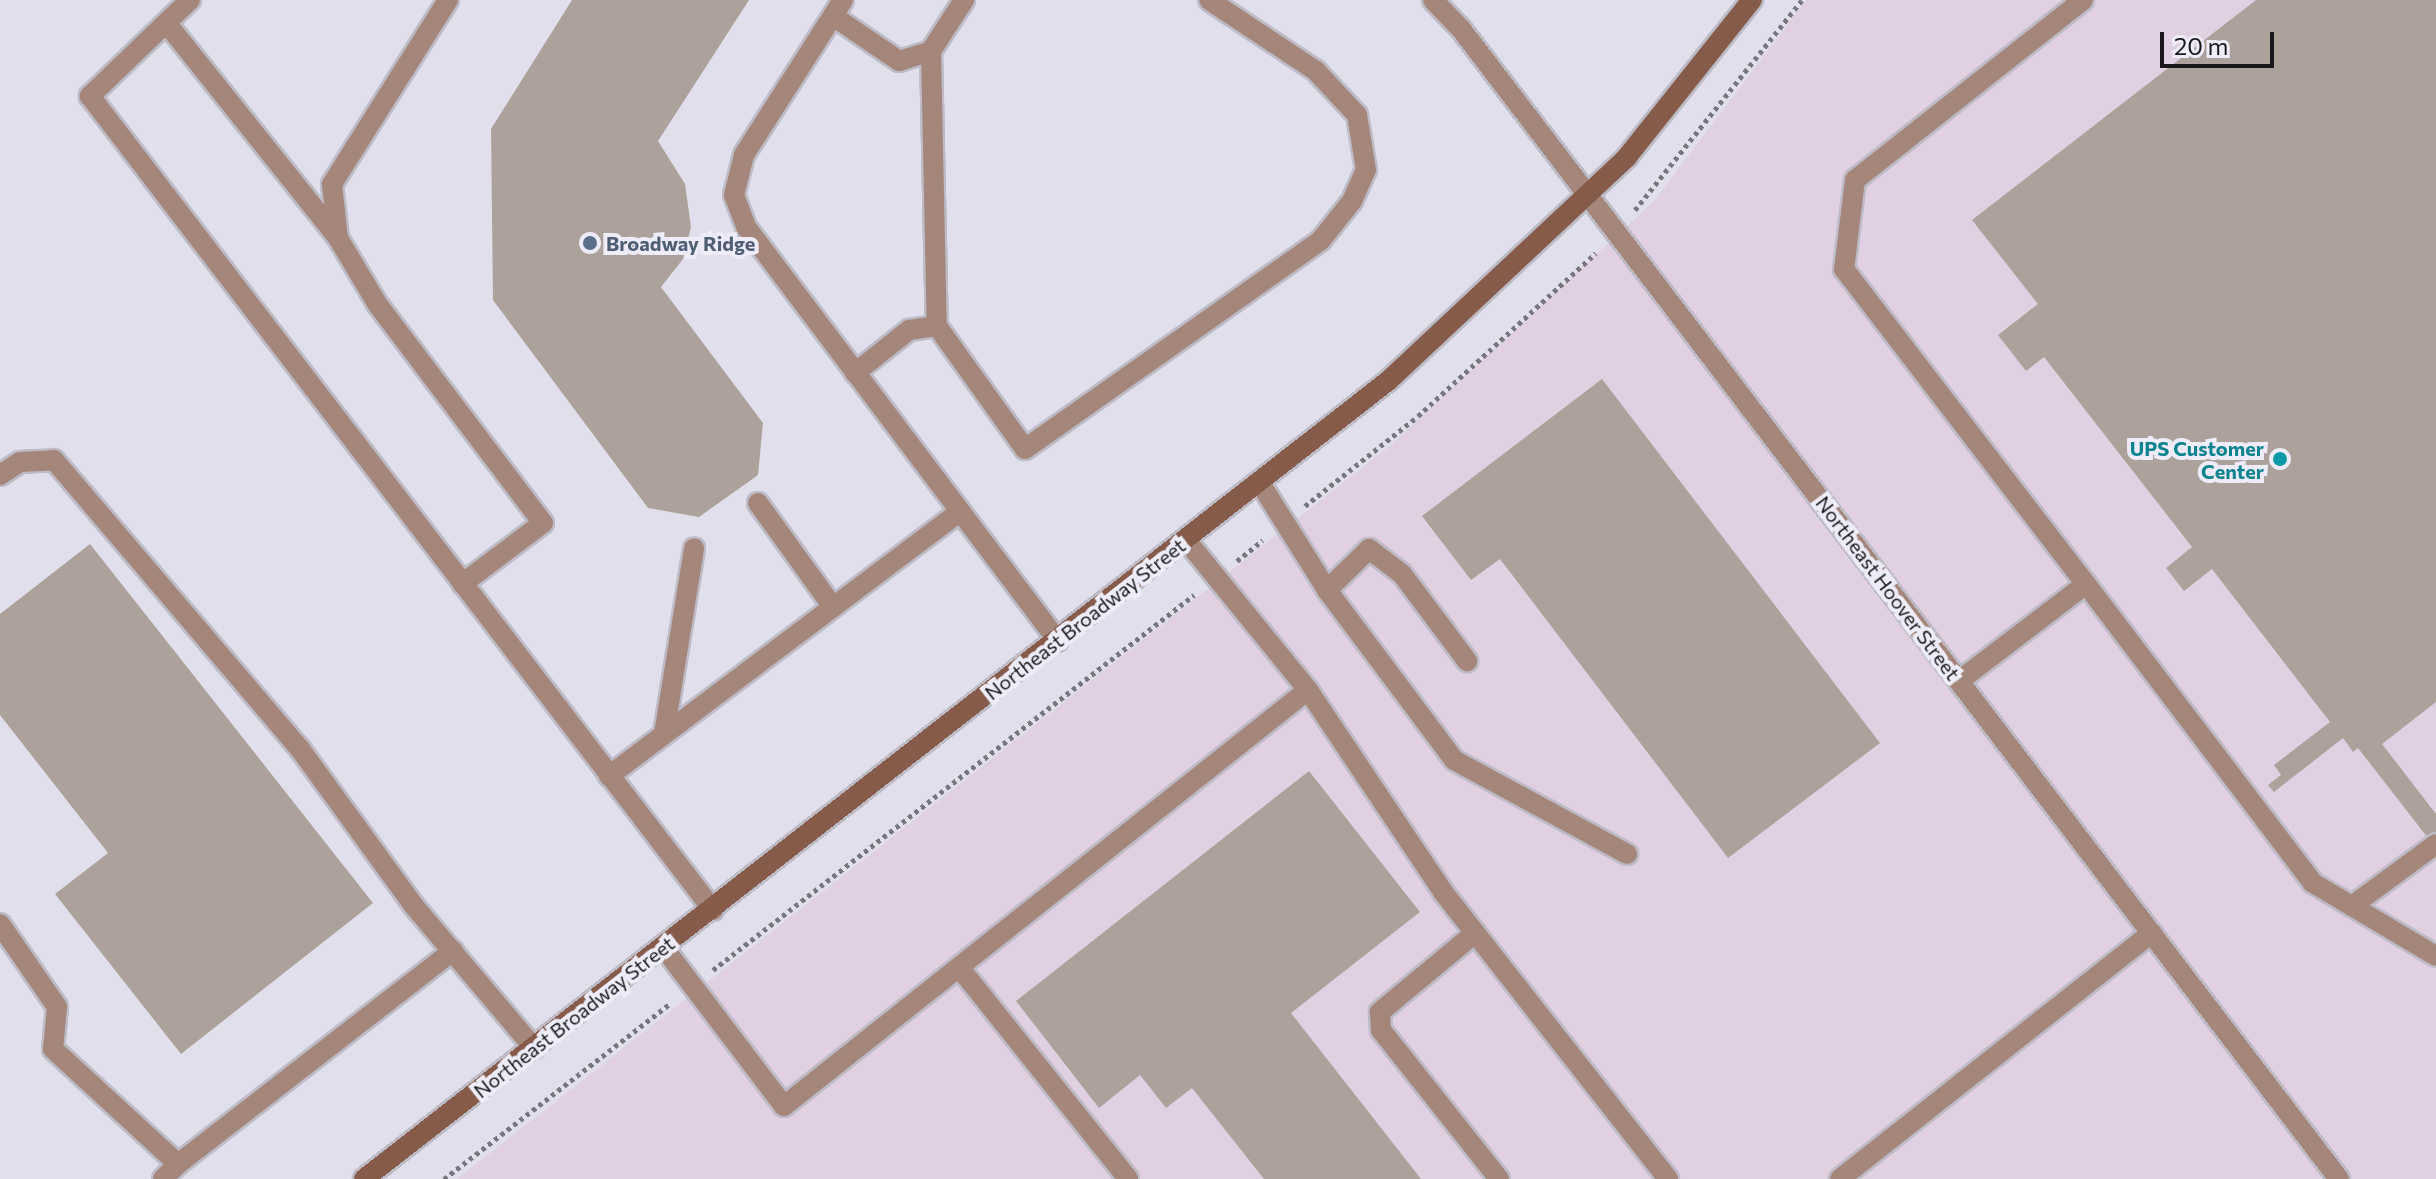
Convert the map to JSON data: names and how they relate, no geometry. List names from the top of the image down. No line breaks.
{"streets":{"main road":["Northeast Broadway Street"],"street":["Northeast Hoover Street"]},"crossings":[["Northeast Hoover Street","Northeast Broadway Street"]],"places":["Broadway Ridge","UPS Customer Center"],"scale_bar":"20 m"}
